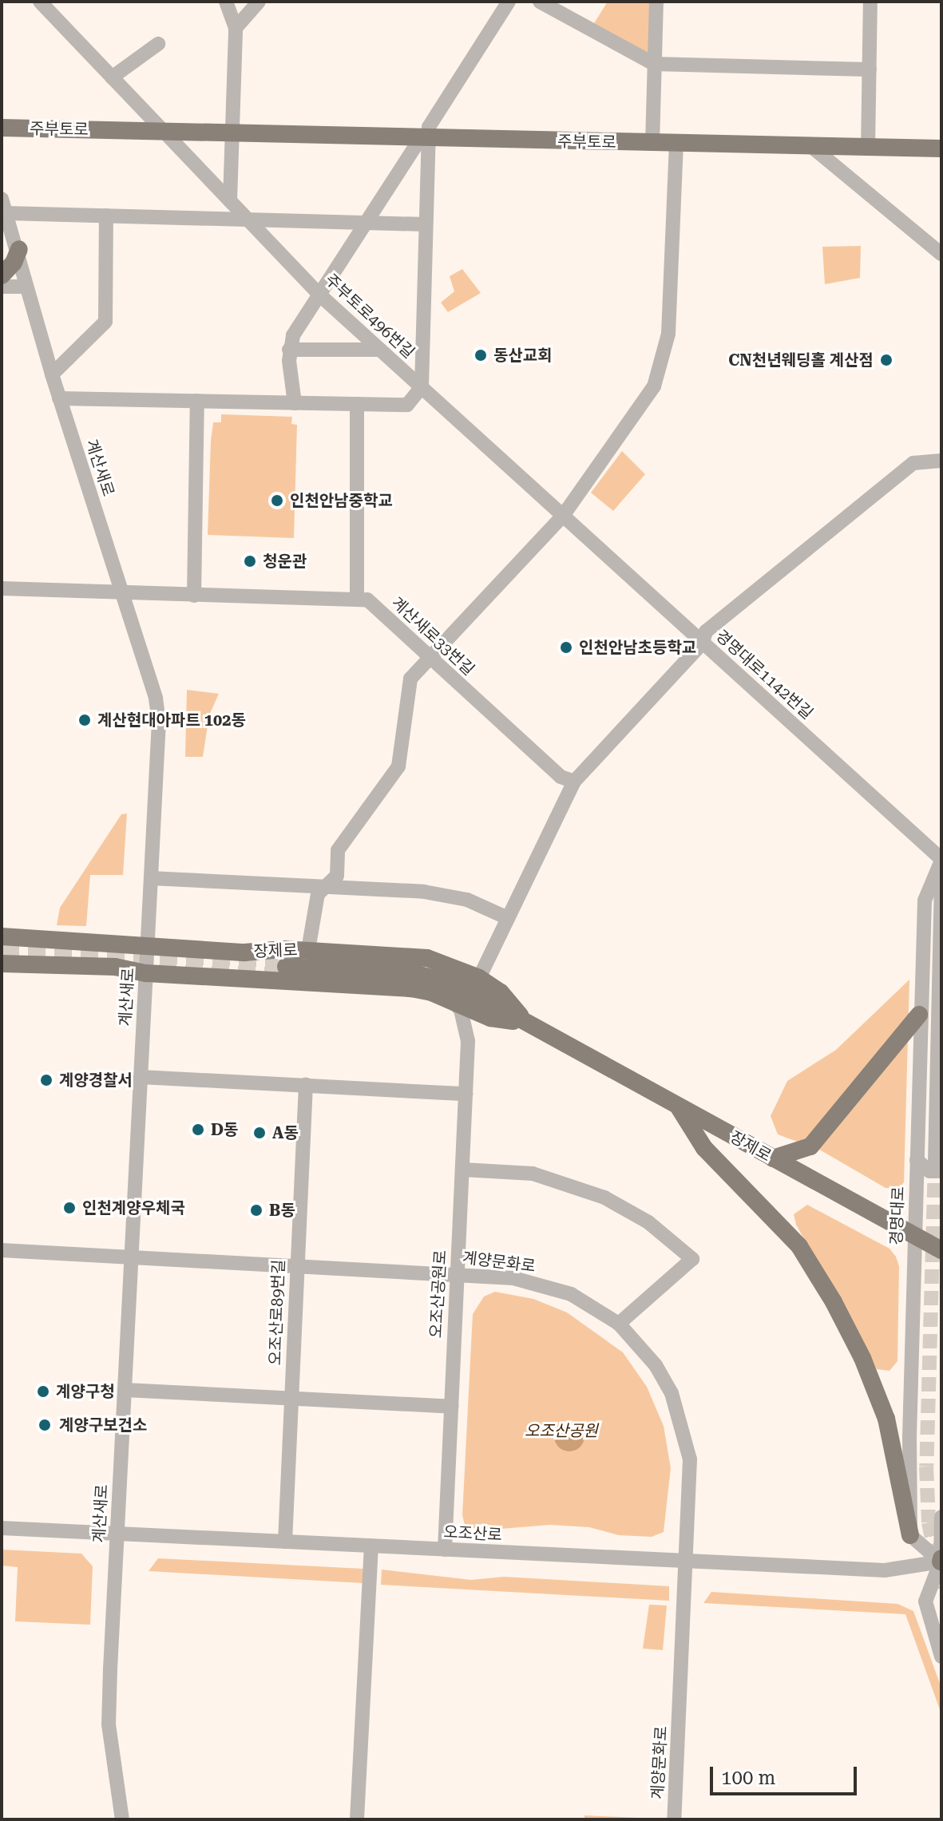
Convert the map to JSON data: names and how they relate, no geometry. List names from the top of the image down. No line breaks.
{"streets":{"main road":["주부토로","장제로"],"street":["주부토로496번길","계산새로","계산새로33번길","경명대로1142번길","경명대로","계양문화로","오조산공원로","오조산로89번길","오조산로"]},"crossings":[["주부토로","주부토로496번길"],["주부토로496번길","경명대로1142번길"],["계산새로","장제로"],["계산새로","계양문화로"],["계산새로","오조산로"],["경명대로1142번길","경명대로"],["장제로","경명대로"],["장제로","오조산공원로"],["계양문화로","오조산공원로"],["계양문화로","오조산로89번길"],["계양문화로","오조산로"],["오조산공원로","오조산로"],["오조산로89번길","오조산로"]],"parks":["오조산공원"],"places":["동산교회","CN천년웨딩홀 계산점","인천안남중학교","청운관","인천안남초등학교","계산현대아파트 102동","계양경찰서","D동","A동","인천계양우체국","B동","계양구청","계양구보건소"],"scale_bar":"100 m"}
